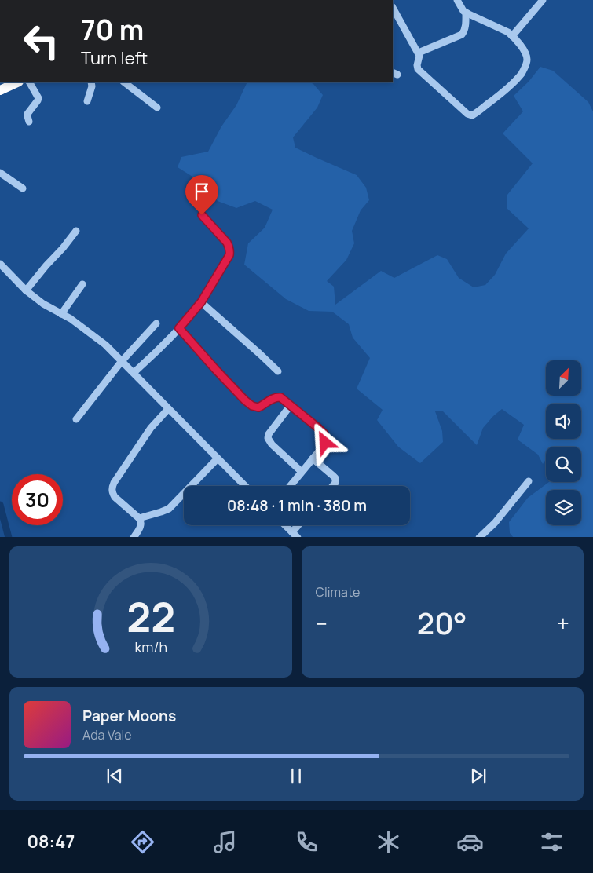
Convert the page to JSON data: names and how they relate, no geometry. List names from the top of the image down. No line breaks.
{"north":"top right","page":{"turn":["70 m","Turn left"],"limit":"30","trip":"08:48 · 1 min · 380 m","tile":"Climate","heat":["−","20°","+"],"song":["Paper Moons","Ada Vale"],"tabs":"08:47","gauge":["22","km/h"]}}
